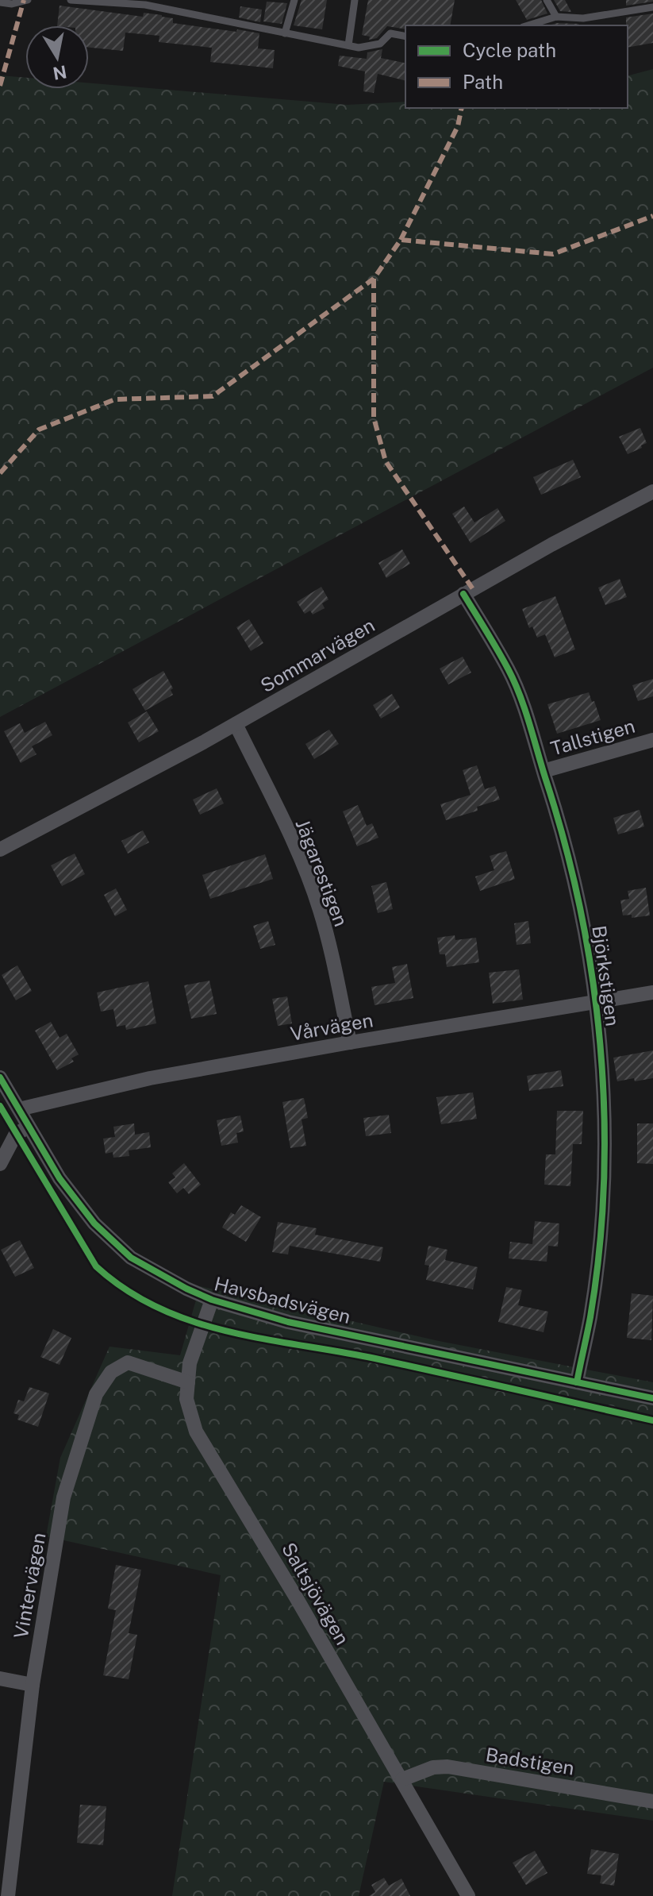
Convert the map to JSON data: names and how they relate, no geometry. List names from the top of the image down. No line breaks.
{"streets":{"street":["Sommarvägen","Tallstigen","Jägarestigen","Björkstigen","Vårvägen","Havsbadsvägen","Vintervägen","Saltsjövägen","Badstigen"]},"crossings":[["Sommarvägen","Jägarestigen"],["Sommarvägen","Björkstigen"],["Tallstigen","Björkstigen"],["Jägarestigen","Vårvägen"],["Björkstigen","Vårvägen"],["Björkstigen","Havsbadsvägen"],["Vårvägen","Havsbadsvägen"],["Havsbadsvägen","Saltsjövägen"],["Vintervägen","Saltsjövägen"],["Saltsjövägen","Badstigen"]],"legend":["Cycle path","Path"],"north":"bottom"}
